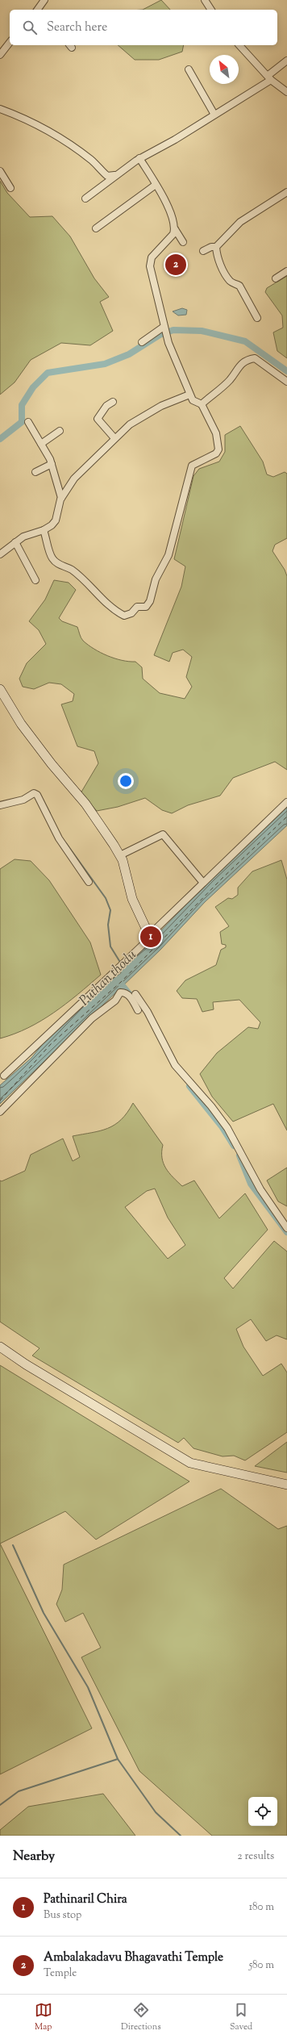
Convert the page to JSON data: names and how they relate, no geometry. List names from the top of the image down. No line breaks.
{"water":["Puthan thodu"],"north":"top left","page":{"search":"Search here","pins":["2","1"],"heading":["Nearby","2 results"],"list":[{"mark":"1","name":"Pathinaril Chira","note":"Bus stop","value":"180 m"},{"mark":"2","name":"Ambalakadavu Bhagavathi Temple","note":"Temple","value":"580 m"}],"nav":["Map","Directions","Saved"]}}
